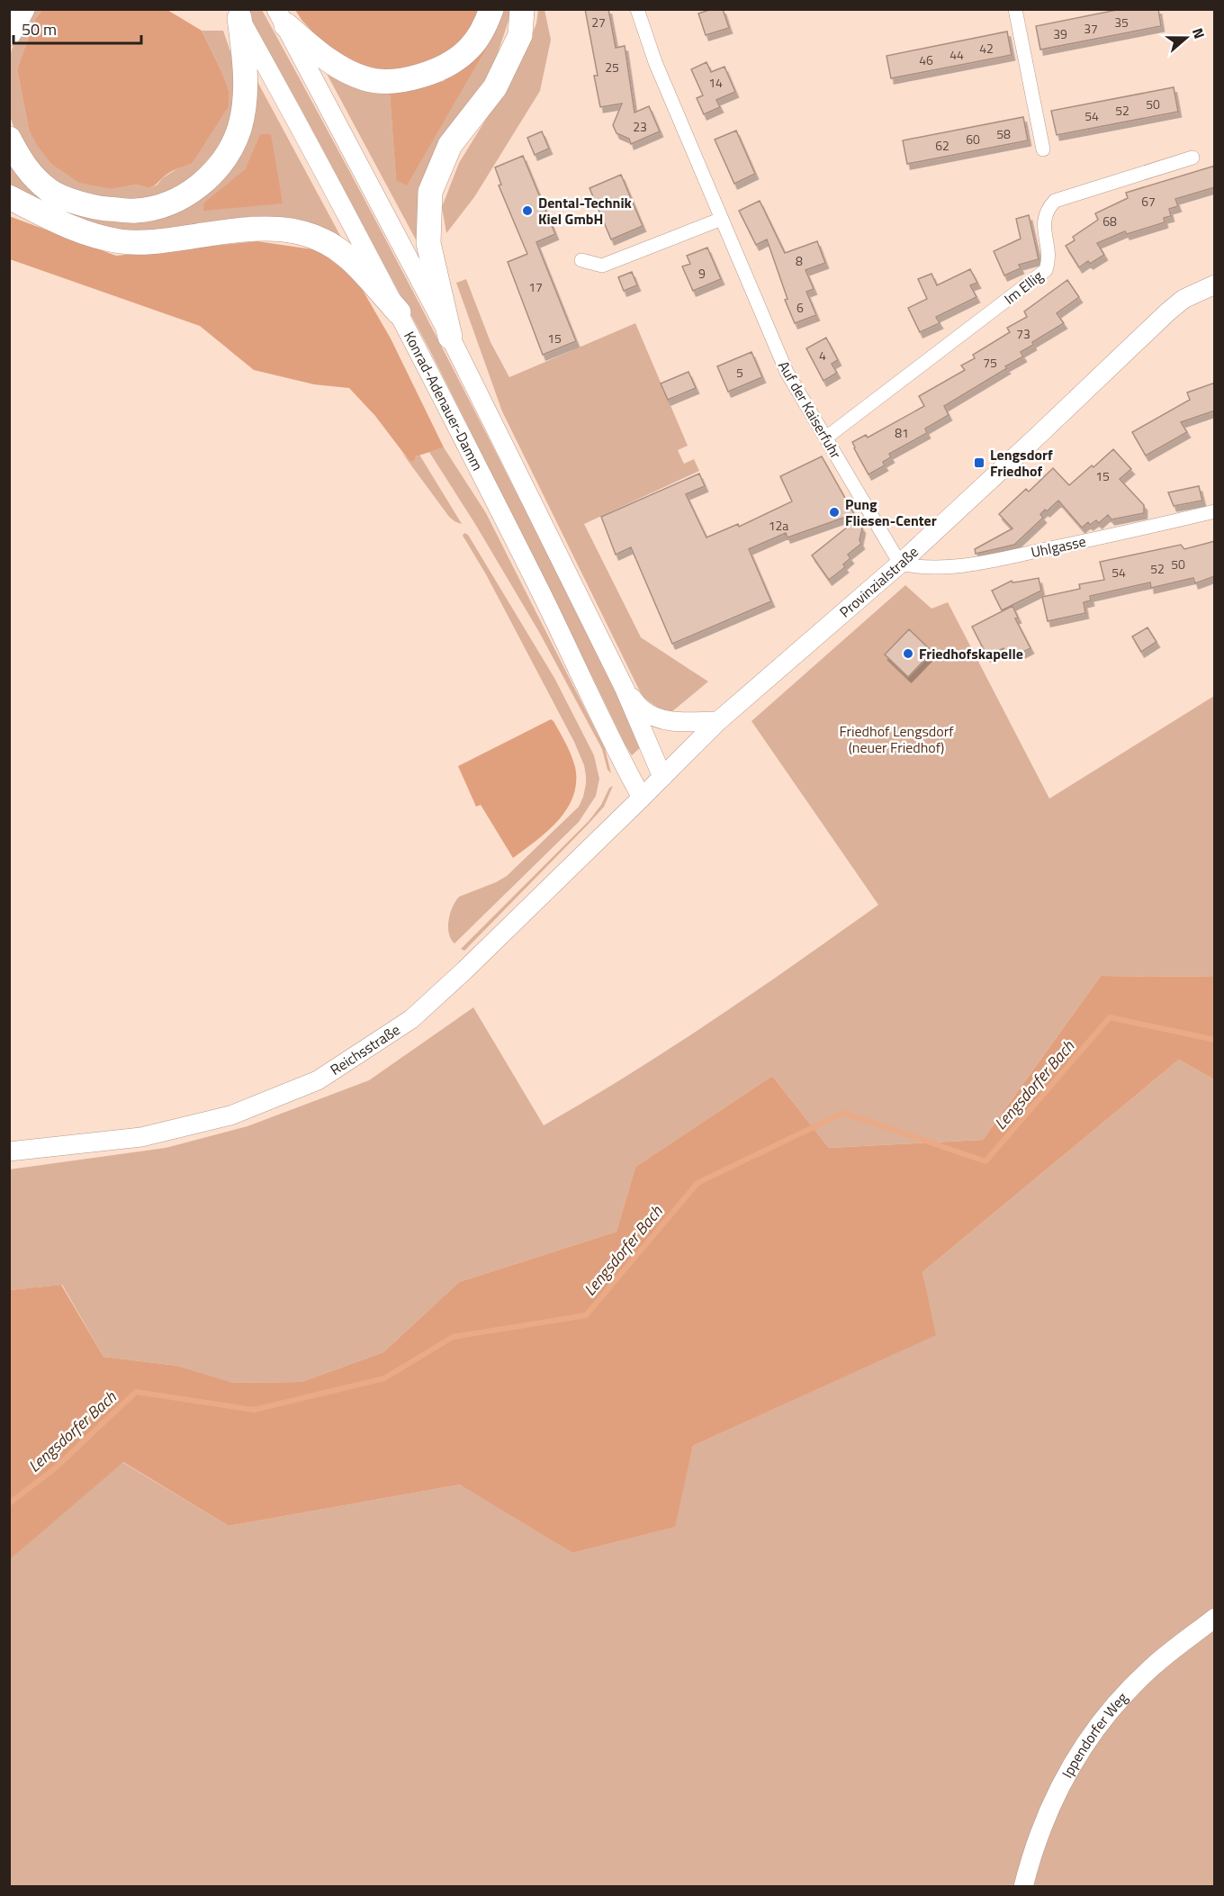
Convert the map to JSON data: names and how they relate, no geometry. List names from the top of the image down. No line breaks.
{"streets":{"main road":["Konrad-Adenauer-Damm","Provinzialstraße","Reichsstraße","Ippendorfer Weg"],"street":["Im Ellig","Auf der Kaiserfuhr","Uhlgasse"]},"crossings":[["Im Ellig","Auf der Kaiserfuhr"],["Konrad-Adenauer-Damm","Provinzialstraße"],["Konrad-Adenauer-Damm","Reichsstraße"],["Auf der Kaiserfuhr","Uhlgasse"],["Auf der Kaiserfuhr","Provinzialstraße"],["Uhlgasse","Provinzialstraße"],["Provinzialstraße","Reichsstraße"]],"water":["Lengsdorfer Bach"],"parks":["Friedhof Lengsdorf (neuer Friedhof)"],"places":{"other":["Dental-Technik Kiel GmbH","Pung Fliesen-Center","Friedhofskapelle"],"transit":["Lengsdorf Friedhof"]},"house_numbers":["27","35","37","39","42","44","46","25","14","50","52","54","23","58","60","62","67","68","8","9","17","6","73","15","4","75","5","81","15","12a","50","52","54"],"scale_bar":"50 m","north":"right"}
